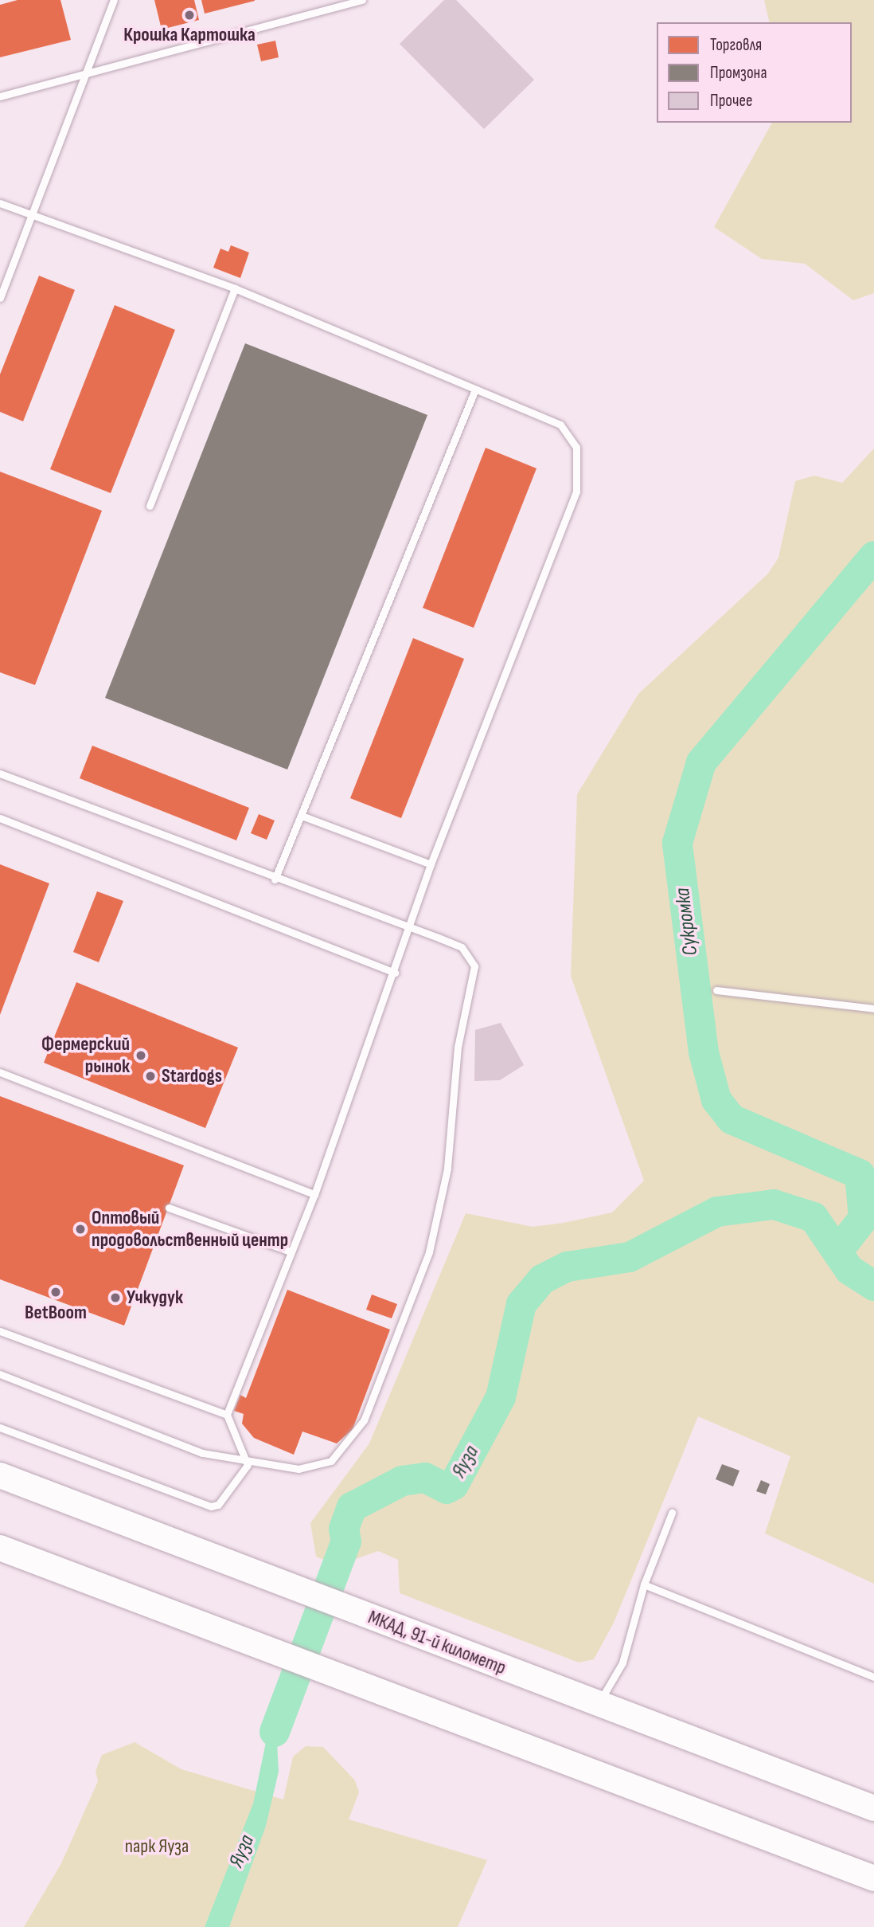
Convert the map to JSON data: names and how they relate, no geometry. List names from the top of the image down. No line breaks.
{"streets":{"highway":["МКАД, 91-й километр"]},"water":["Сукромка","Яуза"],"parks":["парк Яуза"],"places":["Крошка Картошка","Фермерский рынок","Stardogs","Оптовый продовольственный центр","BetBoom","Учкудук"],"legend":["Торговля","Промзона","Прочее"]}
